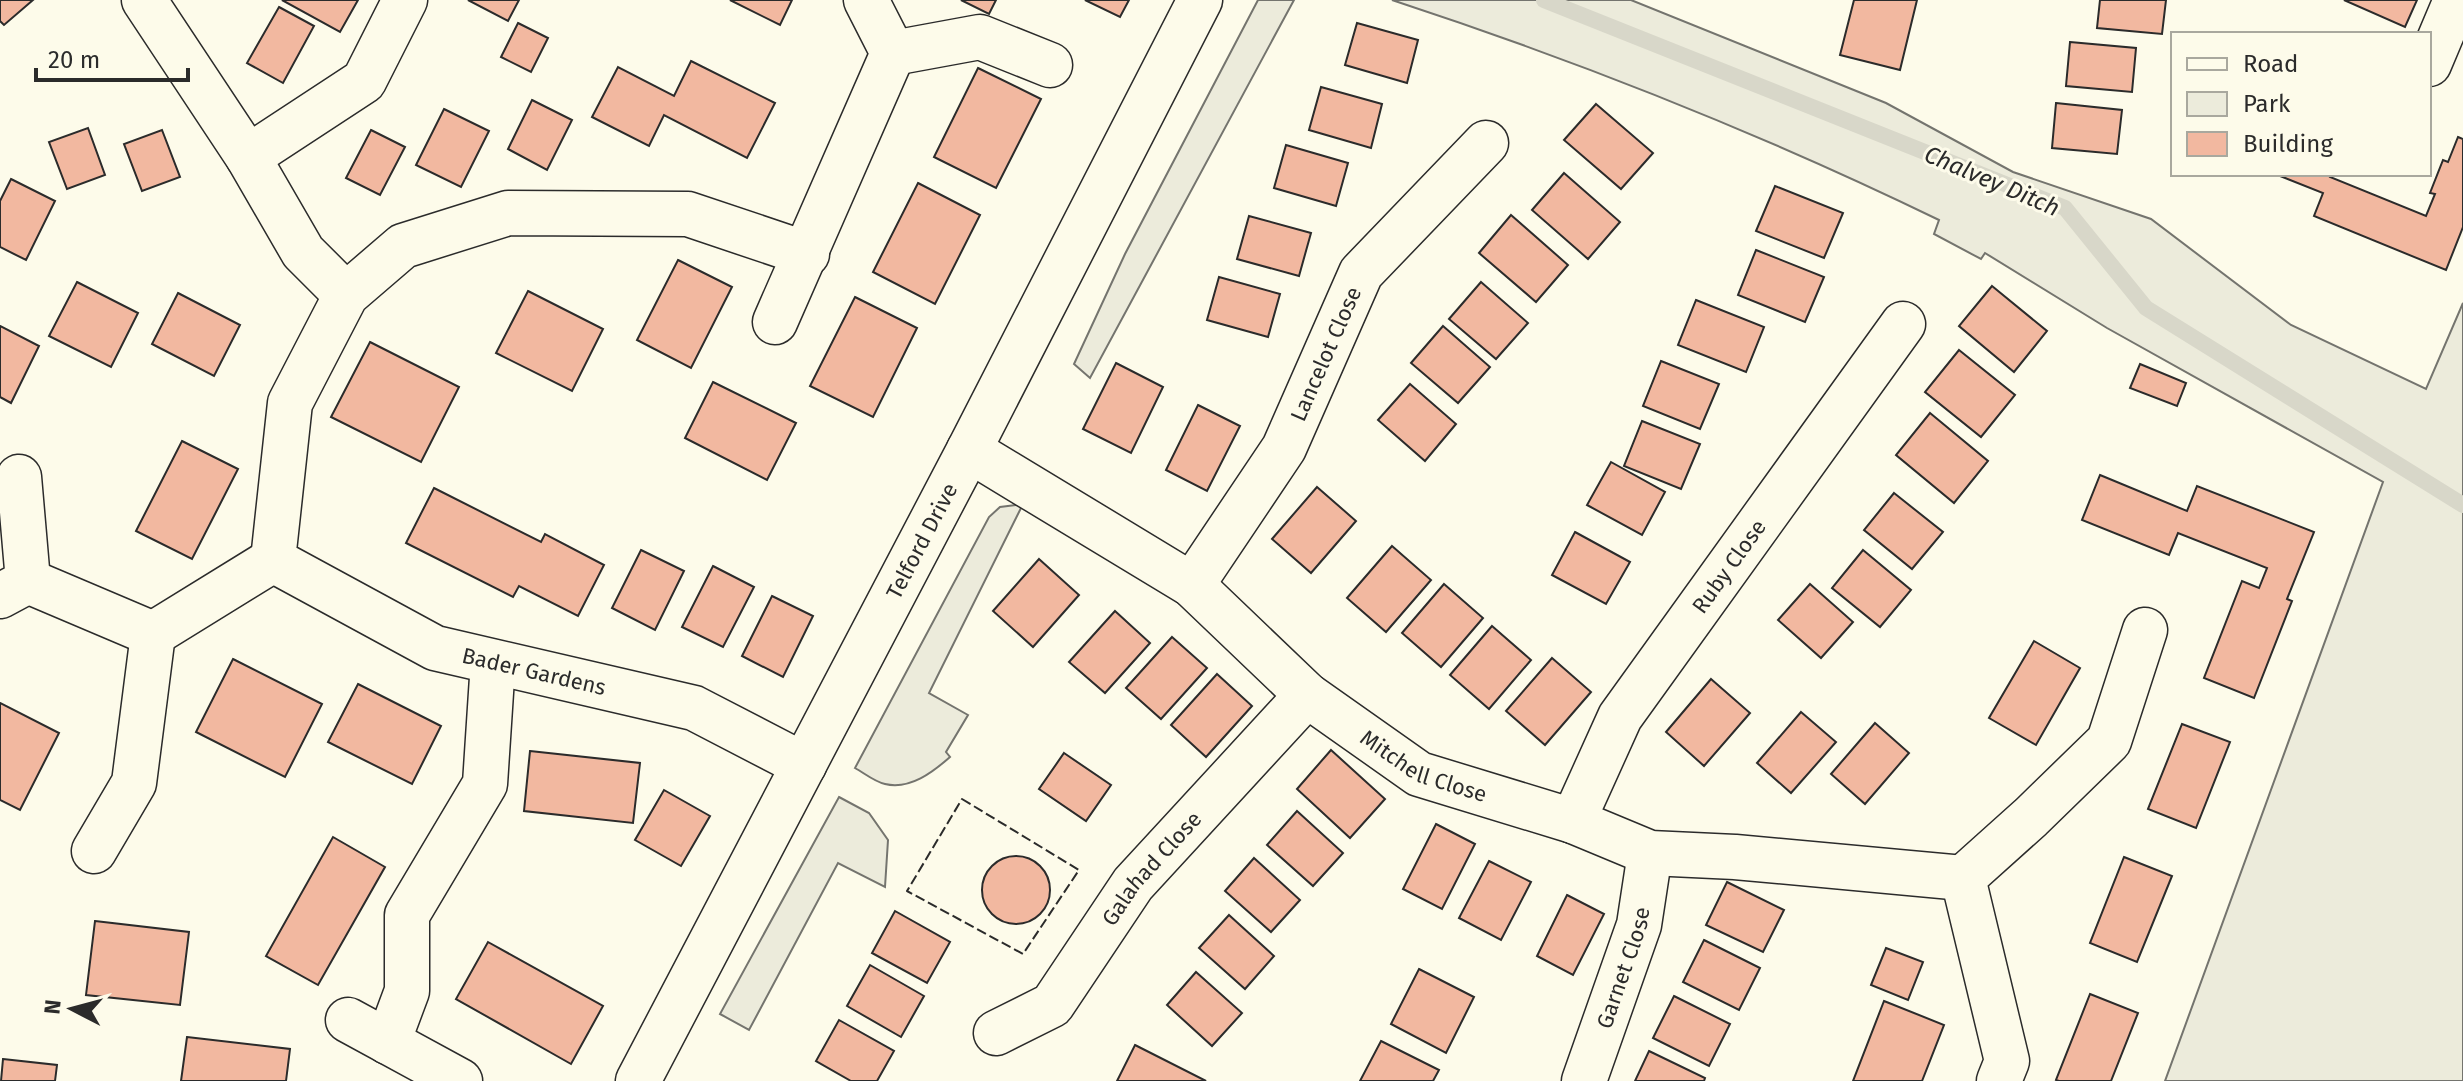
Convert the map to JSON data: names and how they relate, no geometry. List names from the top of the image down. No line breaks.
{"streets":{"street":["Lancelot Close","Telford Drive","Ruby Close","Bader Gardens","Mitchell Close","Galahad Close","Garnet Close"]},"crossings":[["Lancelot Close","Mitchell Close"],["Telford Drive","Bader Gardens"],["Telford Drive","Mitchell Close"],["Ruby Close","Mitchell Close"],["Mitchell Close","Galahad Close"],["Mitchell Close","Garnet Close"]],"water":["Chalvey Ditch"],"legend":["Road","Park","Building"],"scale_bar":"20 m","north":"left"}
